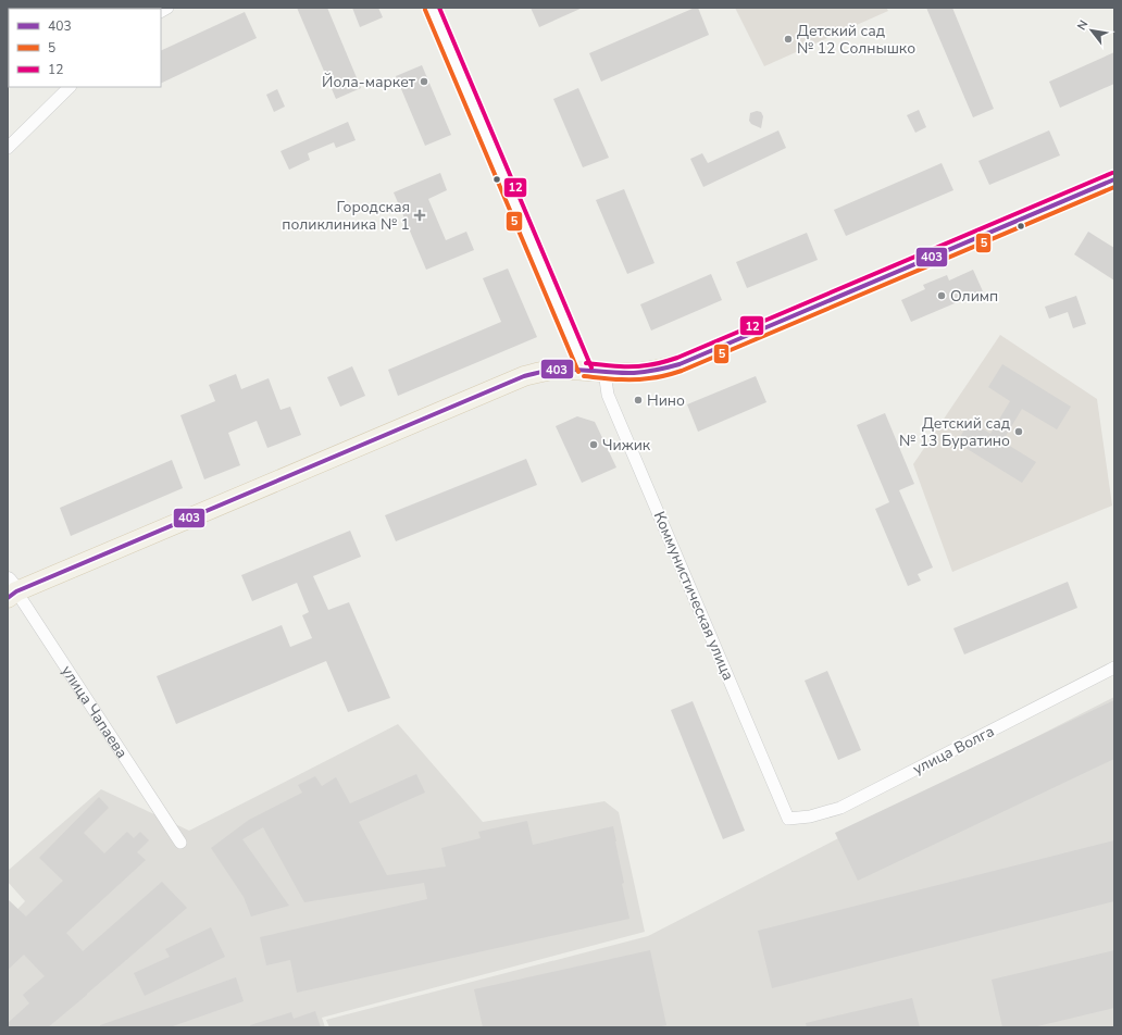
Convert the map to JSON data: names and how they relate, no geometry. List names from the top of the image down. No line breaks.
{"streets":{"street":["Коммунистическая улица","улица Чапаева","улица Волга"]},"crossings":[["Коммунистическая улица","улица Волга"]],"places":{"other":["Детский сад № 12 Солнышко","Йола-маркет","Олимп","Нино","Детский сад № 13 Буратино","Чижик"],"health":["Городская поликлиника № 1"]},"lines":["transit line 12","transit line 5","transit line 403"],"legend":["403","5","12"],"north":"top left"}
